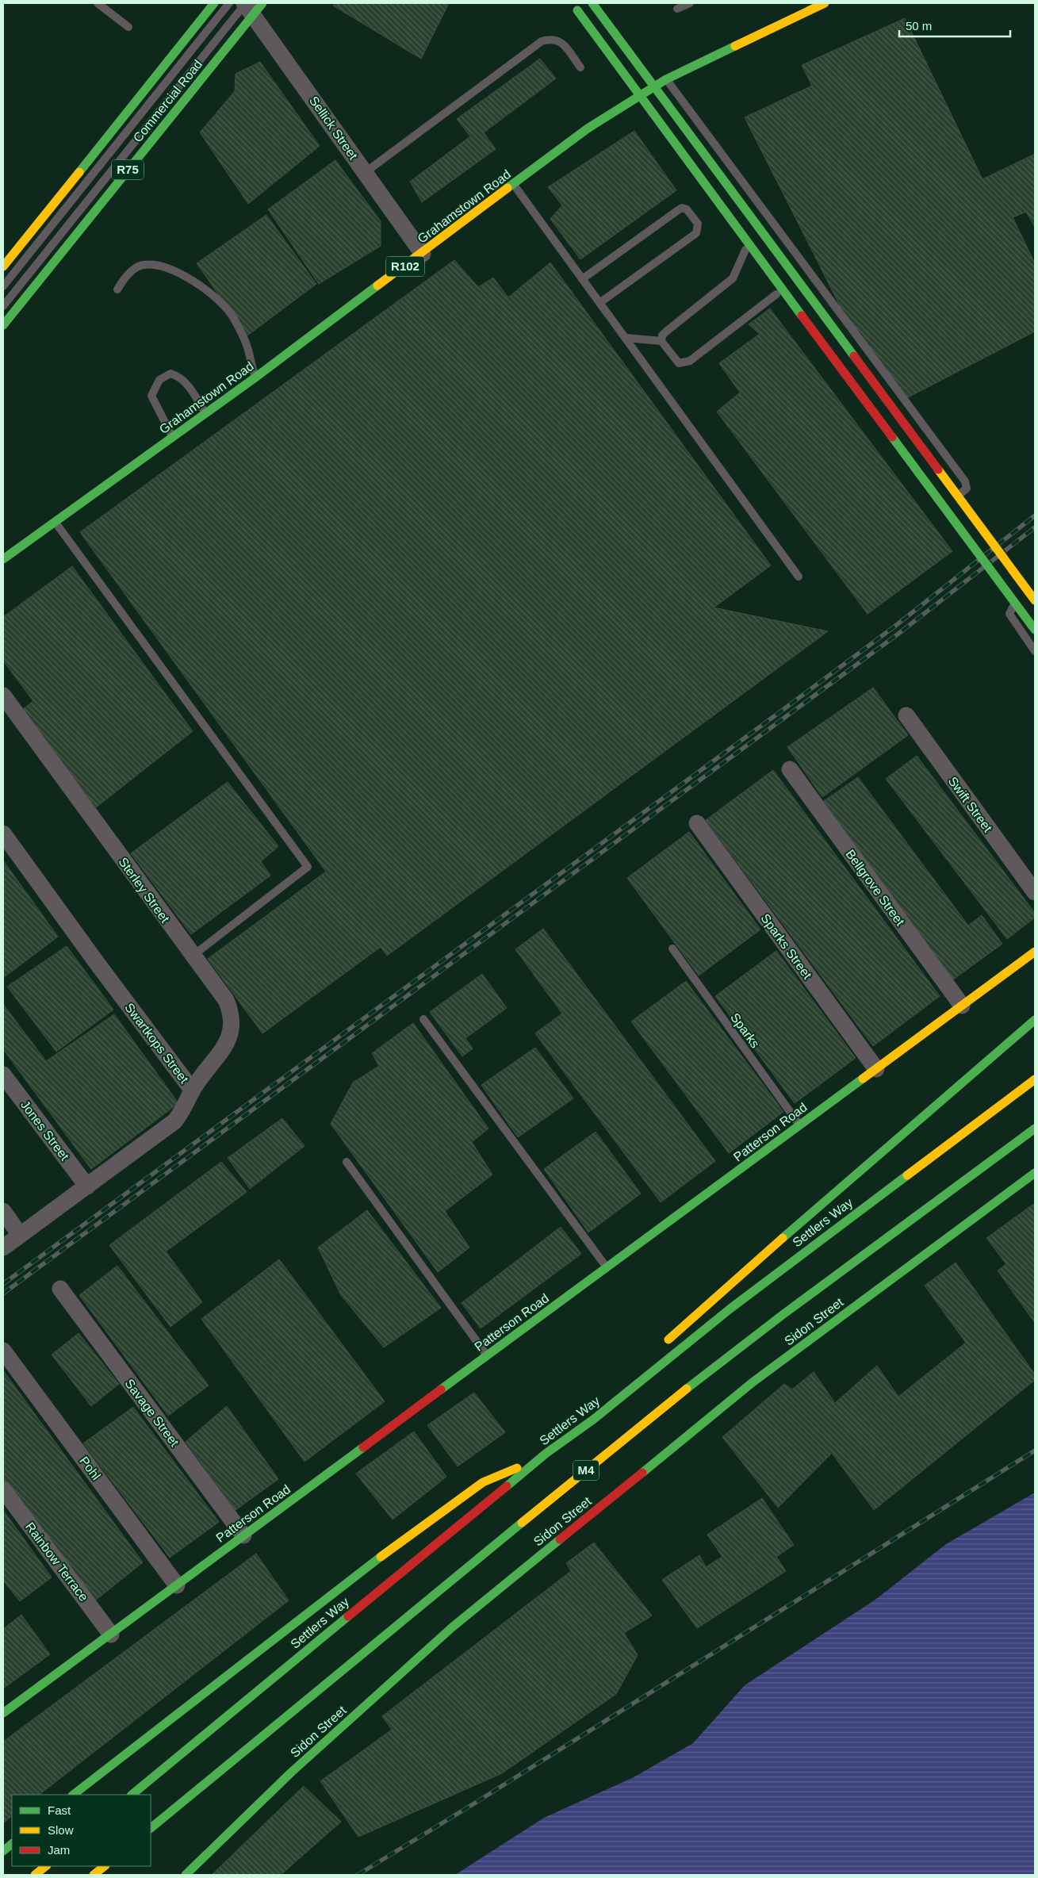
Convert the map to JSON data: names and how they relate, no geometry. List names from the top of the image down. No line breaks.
{"streets":{"main road":["Commercial Road","R75","Grahamstown Road","R102","Patterson Road","Settlers Way","Sidon Street","M4"],"street":["Sellick Street","Swift Street","Bellgrove Street","Sterley Street","Sparks Street","Swartkops Street","Jones Street","Savage Street","Pohl","Rainbow Terrace"],"lane":["Sparks"]},"crossings":[["Commercial Road","Sellick Street"],["Sellick Street","Grahamstown Road"],["Bellgrove Street","Patterson Road"],["Sterley Street","Swartkops Street"],["Sparks Street","Patterson Road"],["Sparks","Patterson Road"],["Swartkops Street","Jones Street"],["Patterson Road","Savage Street"],["Patterson Road","Pohl"],["Patterson Road","Rainbow Terrace"]],"legend":["Fast","Slow","Jam"],"scale_bar":"50 m"}
